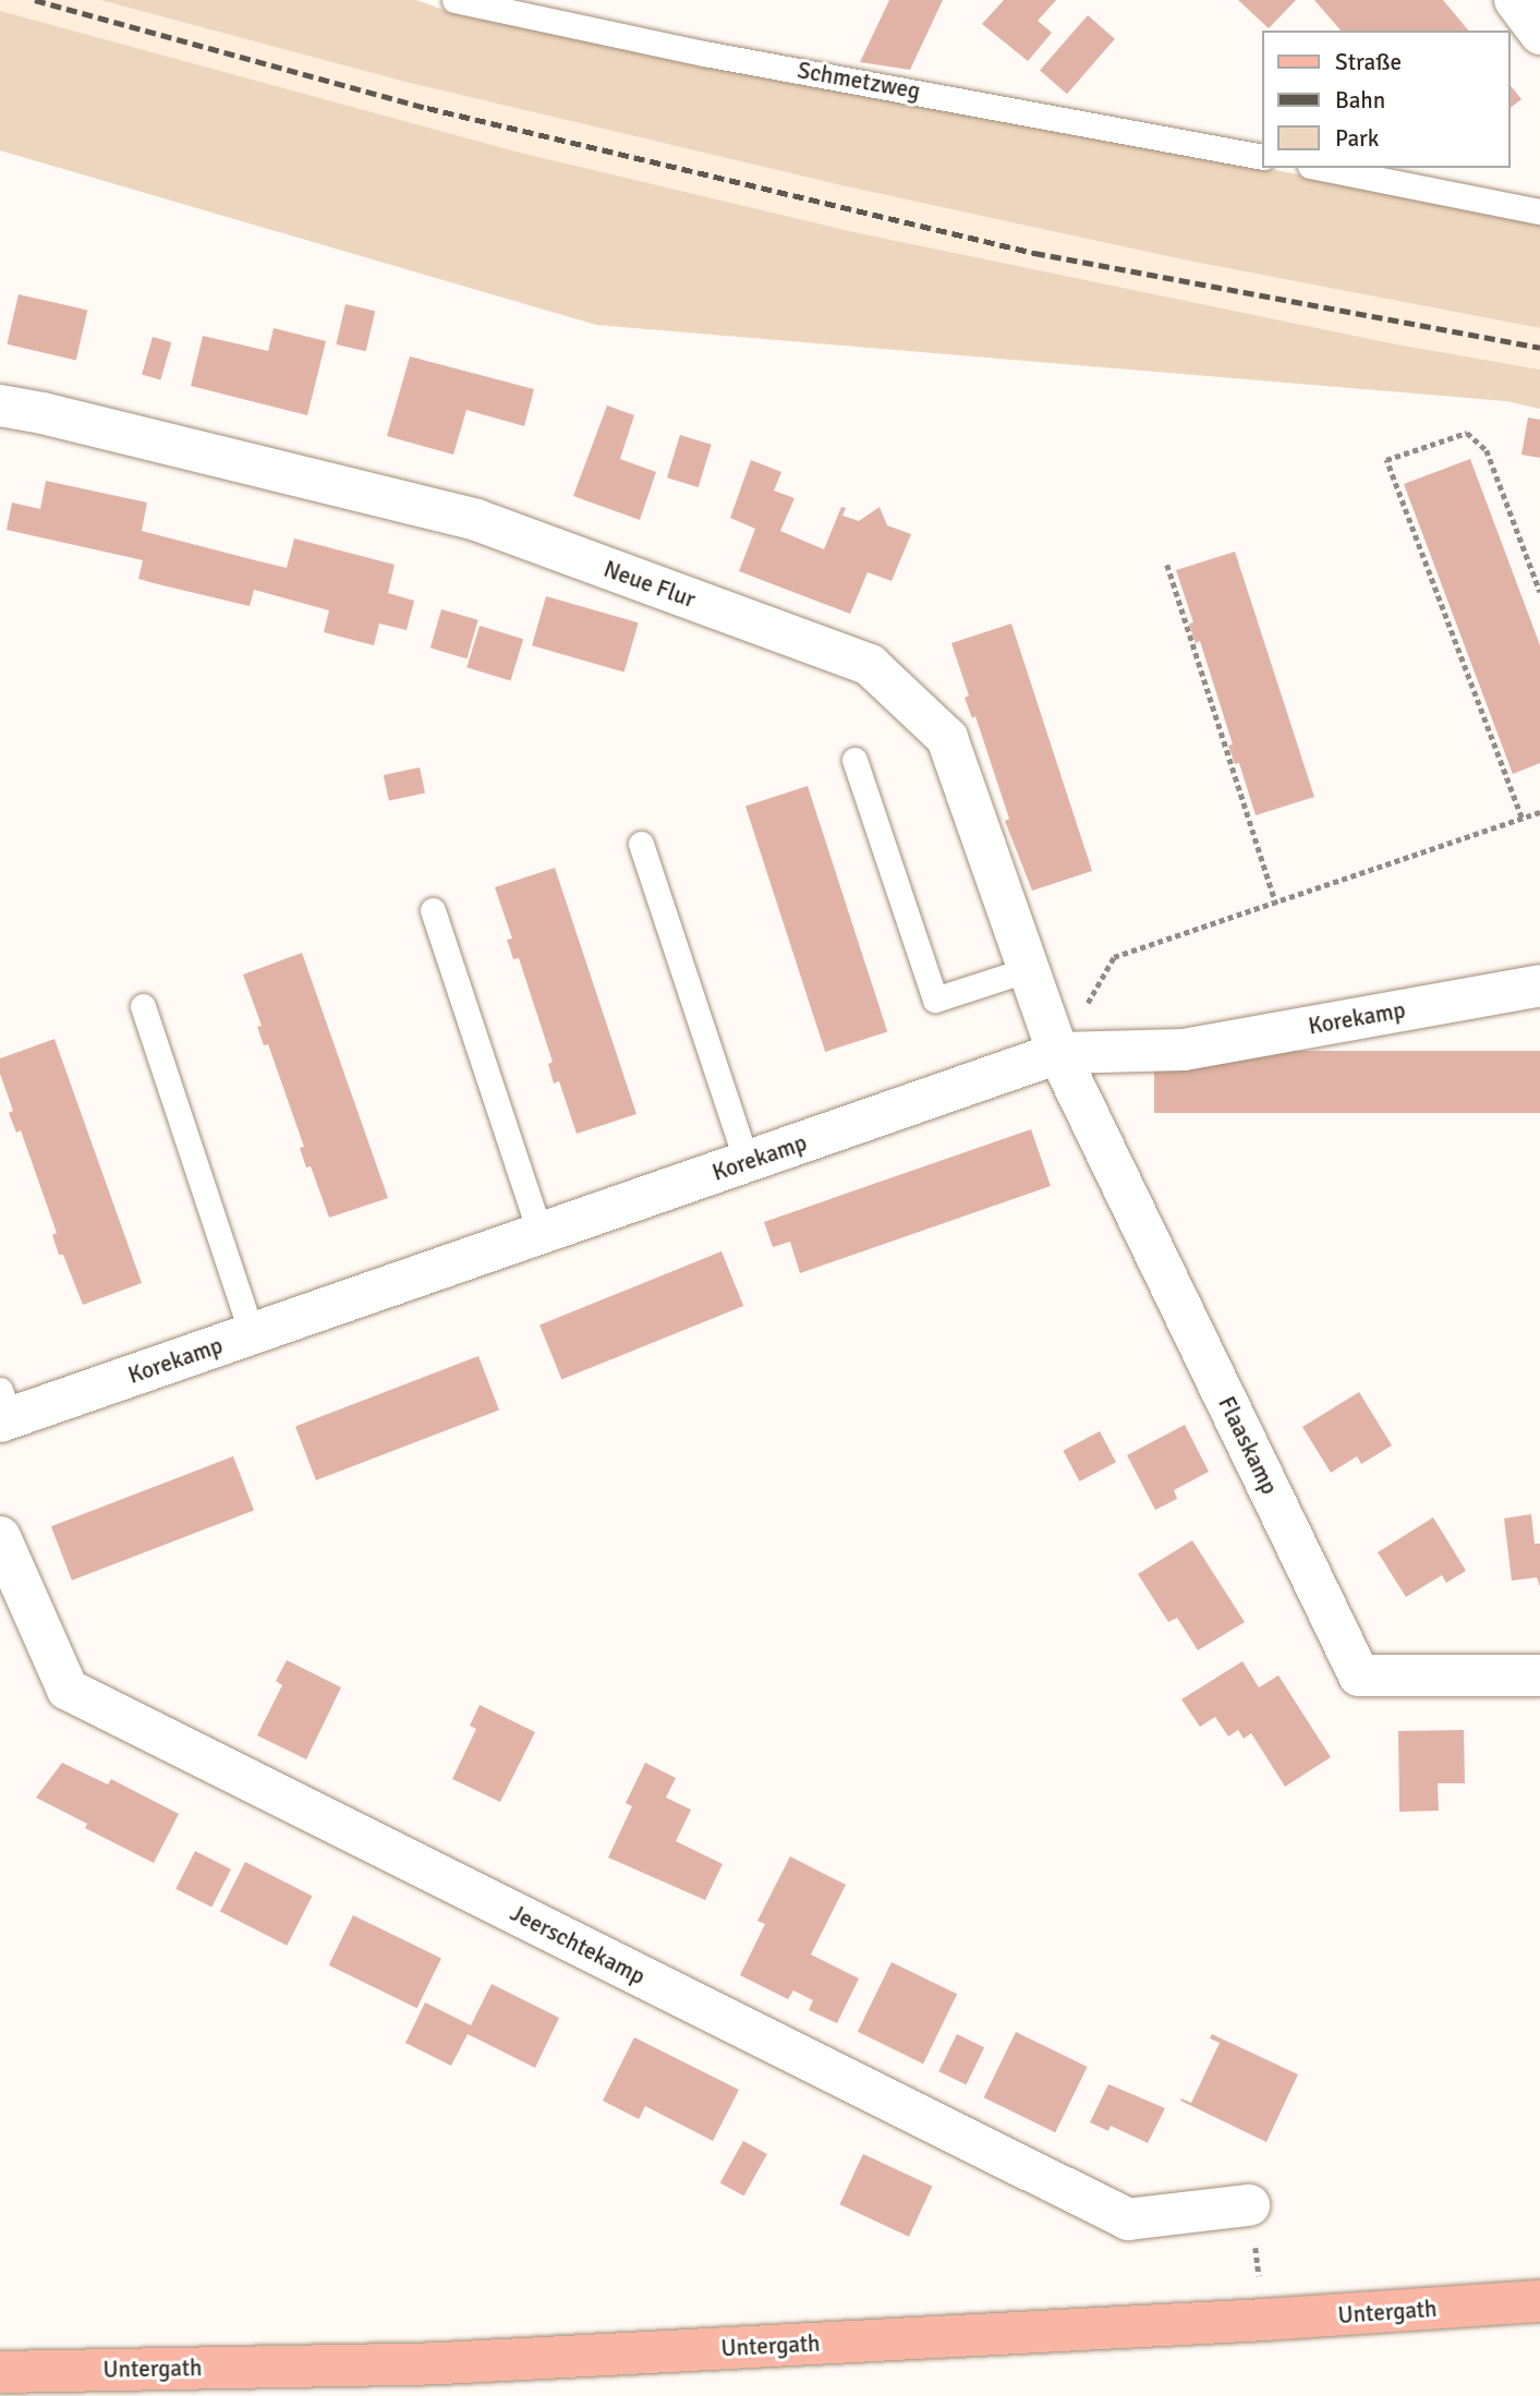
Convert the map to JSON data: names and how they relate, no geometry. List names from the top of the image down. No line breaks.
{"streets":{"main road":["Untergath"],"street":["Neue Flur","Korekamp","Flaaskamp","Jeerschtekamp"],"lane":["Schmetzweg"]},"crossings":[["Neue Flur","Korekamp"],["Neue Flur","Flaaskamp"],["Korekamp","Flaaskamp"]],"legend":["Straße","Bahn","Park"]}
